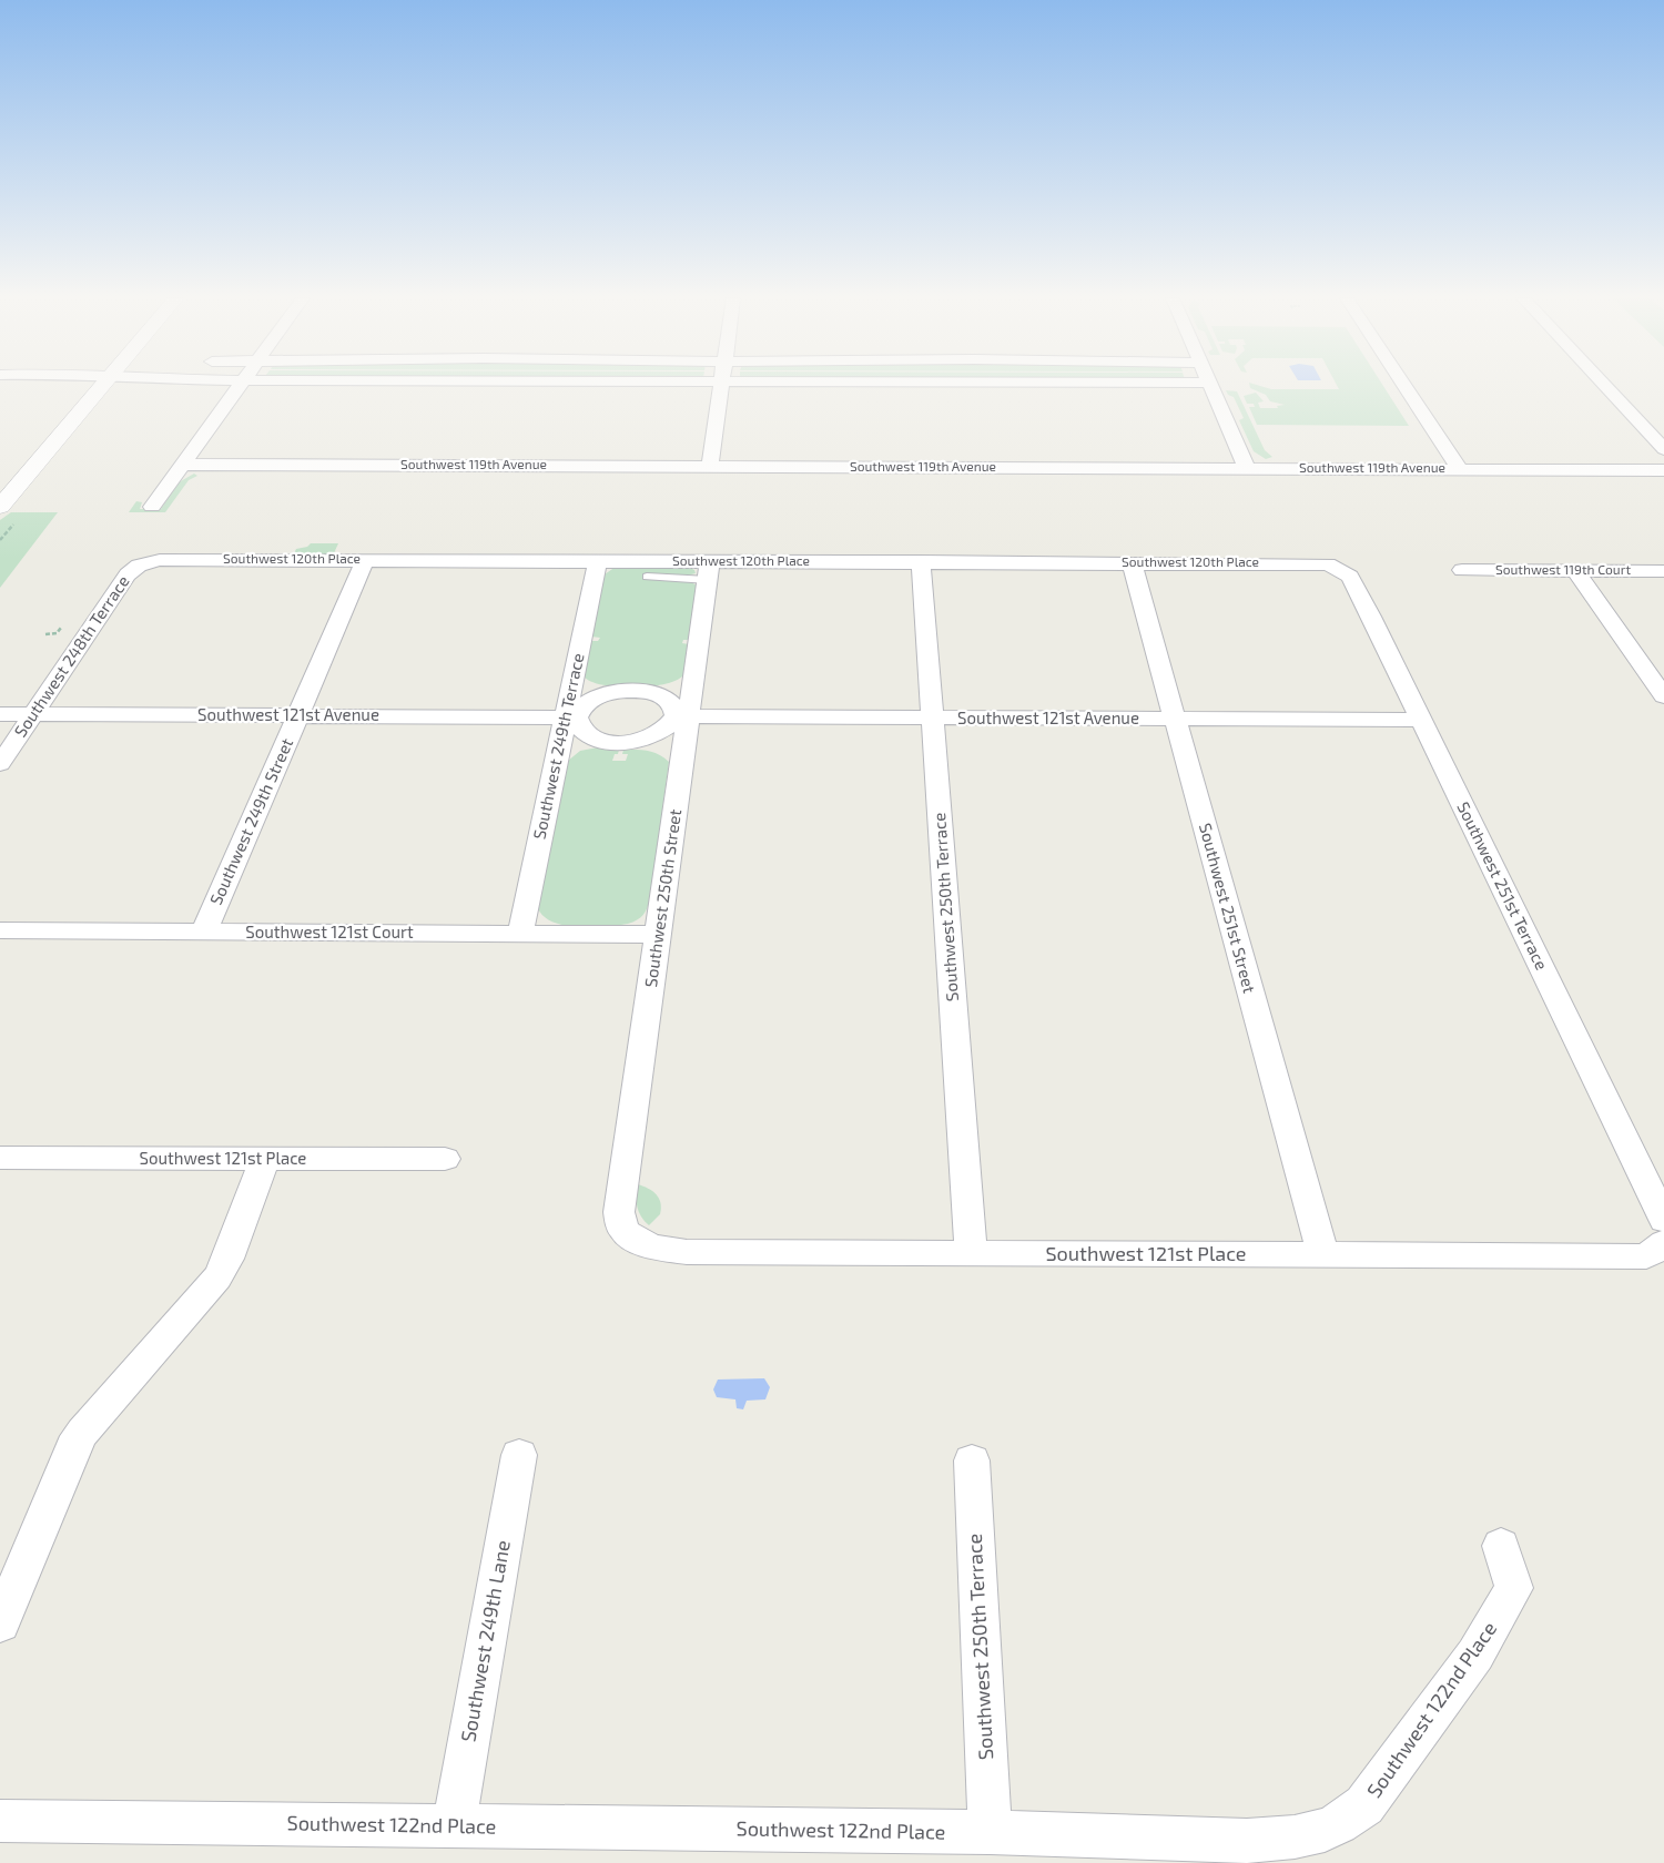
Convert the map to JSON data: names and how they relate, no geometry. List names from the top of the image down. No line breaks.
{"streets":{"street":["Southwest 119th Avenue","Southwest 120th Place","Southwest 119th Court","Southwest 248th Terrace","Southwest 121st Avenue","Southwest 249th Terrace","Southwest 249th Street","Southwest 251st Terrace","Southwest 250th Street","Southwest 250th Terrace","Southwest 251st Street","Southwest 121st Court","Southwest 121st Place","Southwest 249th Lane","Southwest 122nd Place"]},"crossings":[["Southwest 120th Place","Southwest 248th Terrace"],["Southwest 120th Place","Southwest 249th Terrace"],["Southwest 120th Place","Southwest 249th Street"],["Southwest 120th Place","Southwest 251st Terrace"],["Southwest 120th Place","Southwest 250th Street"],["Southwest 120th Place","Southwest 250th Terrace"],["Southwest 120th Place","Southwest 251st Street"],["Southwest 248th Terrace","Southwest 121st Avenue"],["Southwest 121st Avenue","Southwest 249th Terrace"],["Southwest 121st Avenue","Southwest 249th Street"],["Southwest 121st Avenue","Southwest 251st Terrace"],["Southwest 121st Avenue","Southwest 250th Street"],["Southwest 121st Avenue","Southwest 250th Terrace"],["Southwest 121st Avenue","Southwest 251st Street"],["Southwest 249th Terrace","Southwest 121st Court"],["Southwest 249th Street","Southwest 121st Court"],["Southwest 250th Street","Southwest 121st Court"],["Southwest 250th Street","Southwest 121st Place"],["Southwest 250th Terrace","Southwest 121st Place"],["Southwest 250th Terrace","Southwest 122nd Place"],["Southwest 251st Street","Southwest 121st Place"],["Southwest 249th Lane","Southwest 122nd Place"]]}
